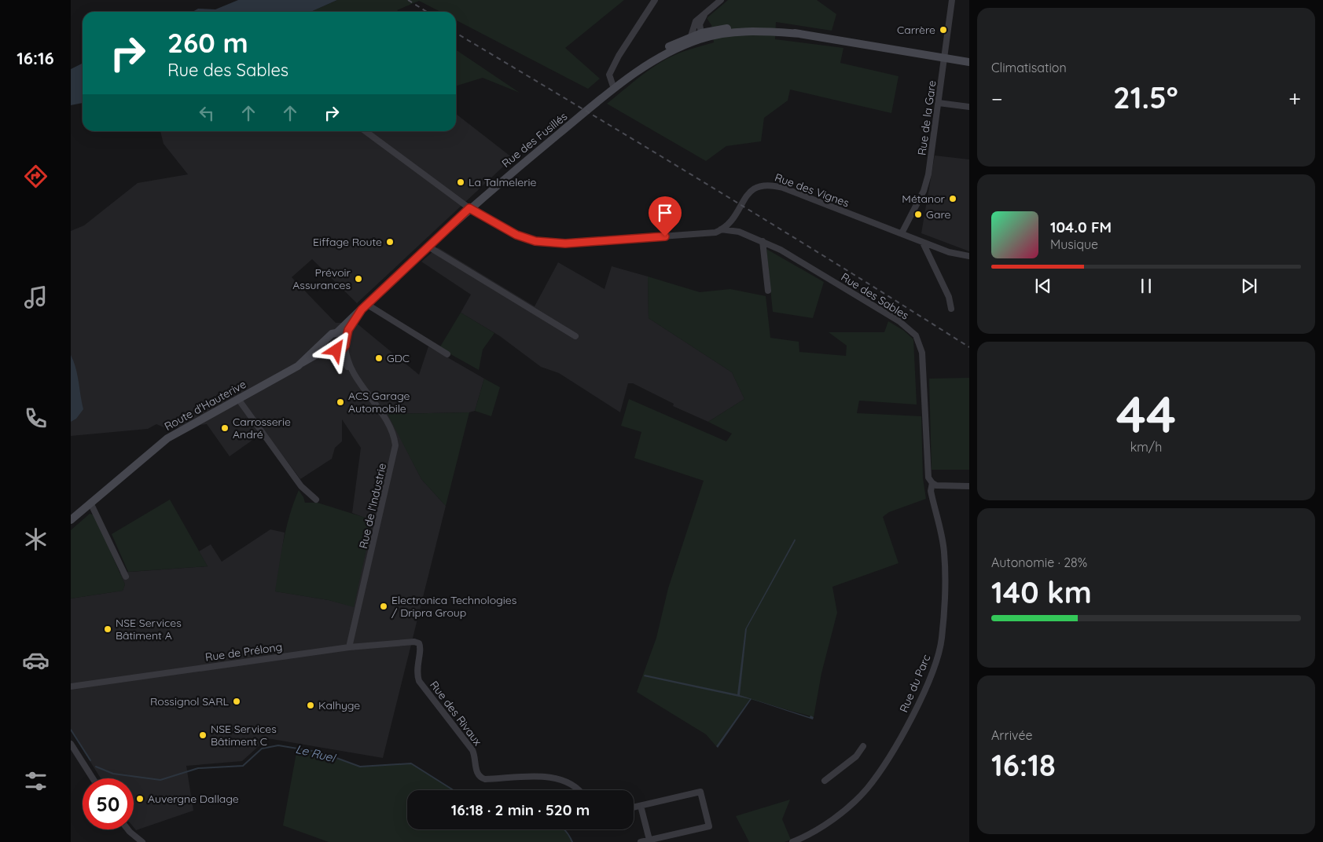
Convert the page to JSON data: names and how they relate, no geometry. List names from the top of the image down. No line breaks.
{"streets":{"main road":["Rue des Fusillés","Route d'Hauterive"],"street":["Rue de la Gare","Rue des Vignes","Rue des Sables","Rue de l'Industrie","Rue de Prélong","Rue du Parc","Rue des Rivaux"]},"crossings":[["Rue de la Gare","Rue des Fusillés"],["Rue de la Gare","Rue des Vignes"],["Rue des Sables","Rue du Parc"],["Route d'Hauterive","Rue de l'Industrie"],["Rue de l'Industrie","Rue de Prélong"],["Rue de Prélong","Rue des Rivaux"]],"water":["Le Ruel"],"places":["Carrère","La Talmelerie","Métanor","Gare","Eiffage Route","Prévoir Assurances","GDC","ACS Garage Automobile","Carrosserie André","Electronica Technologies / Dripra Group","NSE Services Bâtiment A","Rossignol SARL","Kalhyge","NSE Services Bâtiment C","Auvergne Dallage"],"page":{"tabs":"16:16","tile":["Climatisation",["44","km/h"],["Autonomie · 28%","140 km"],["Arrivée","16:18"]],"turn":["260 m","Rue des Sables"],"heat":["−","21.5°","+"],"song":["104.0 FM","Musique"],"limit":"50","trip":"16:18 · 2 min · 520 m"}}
